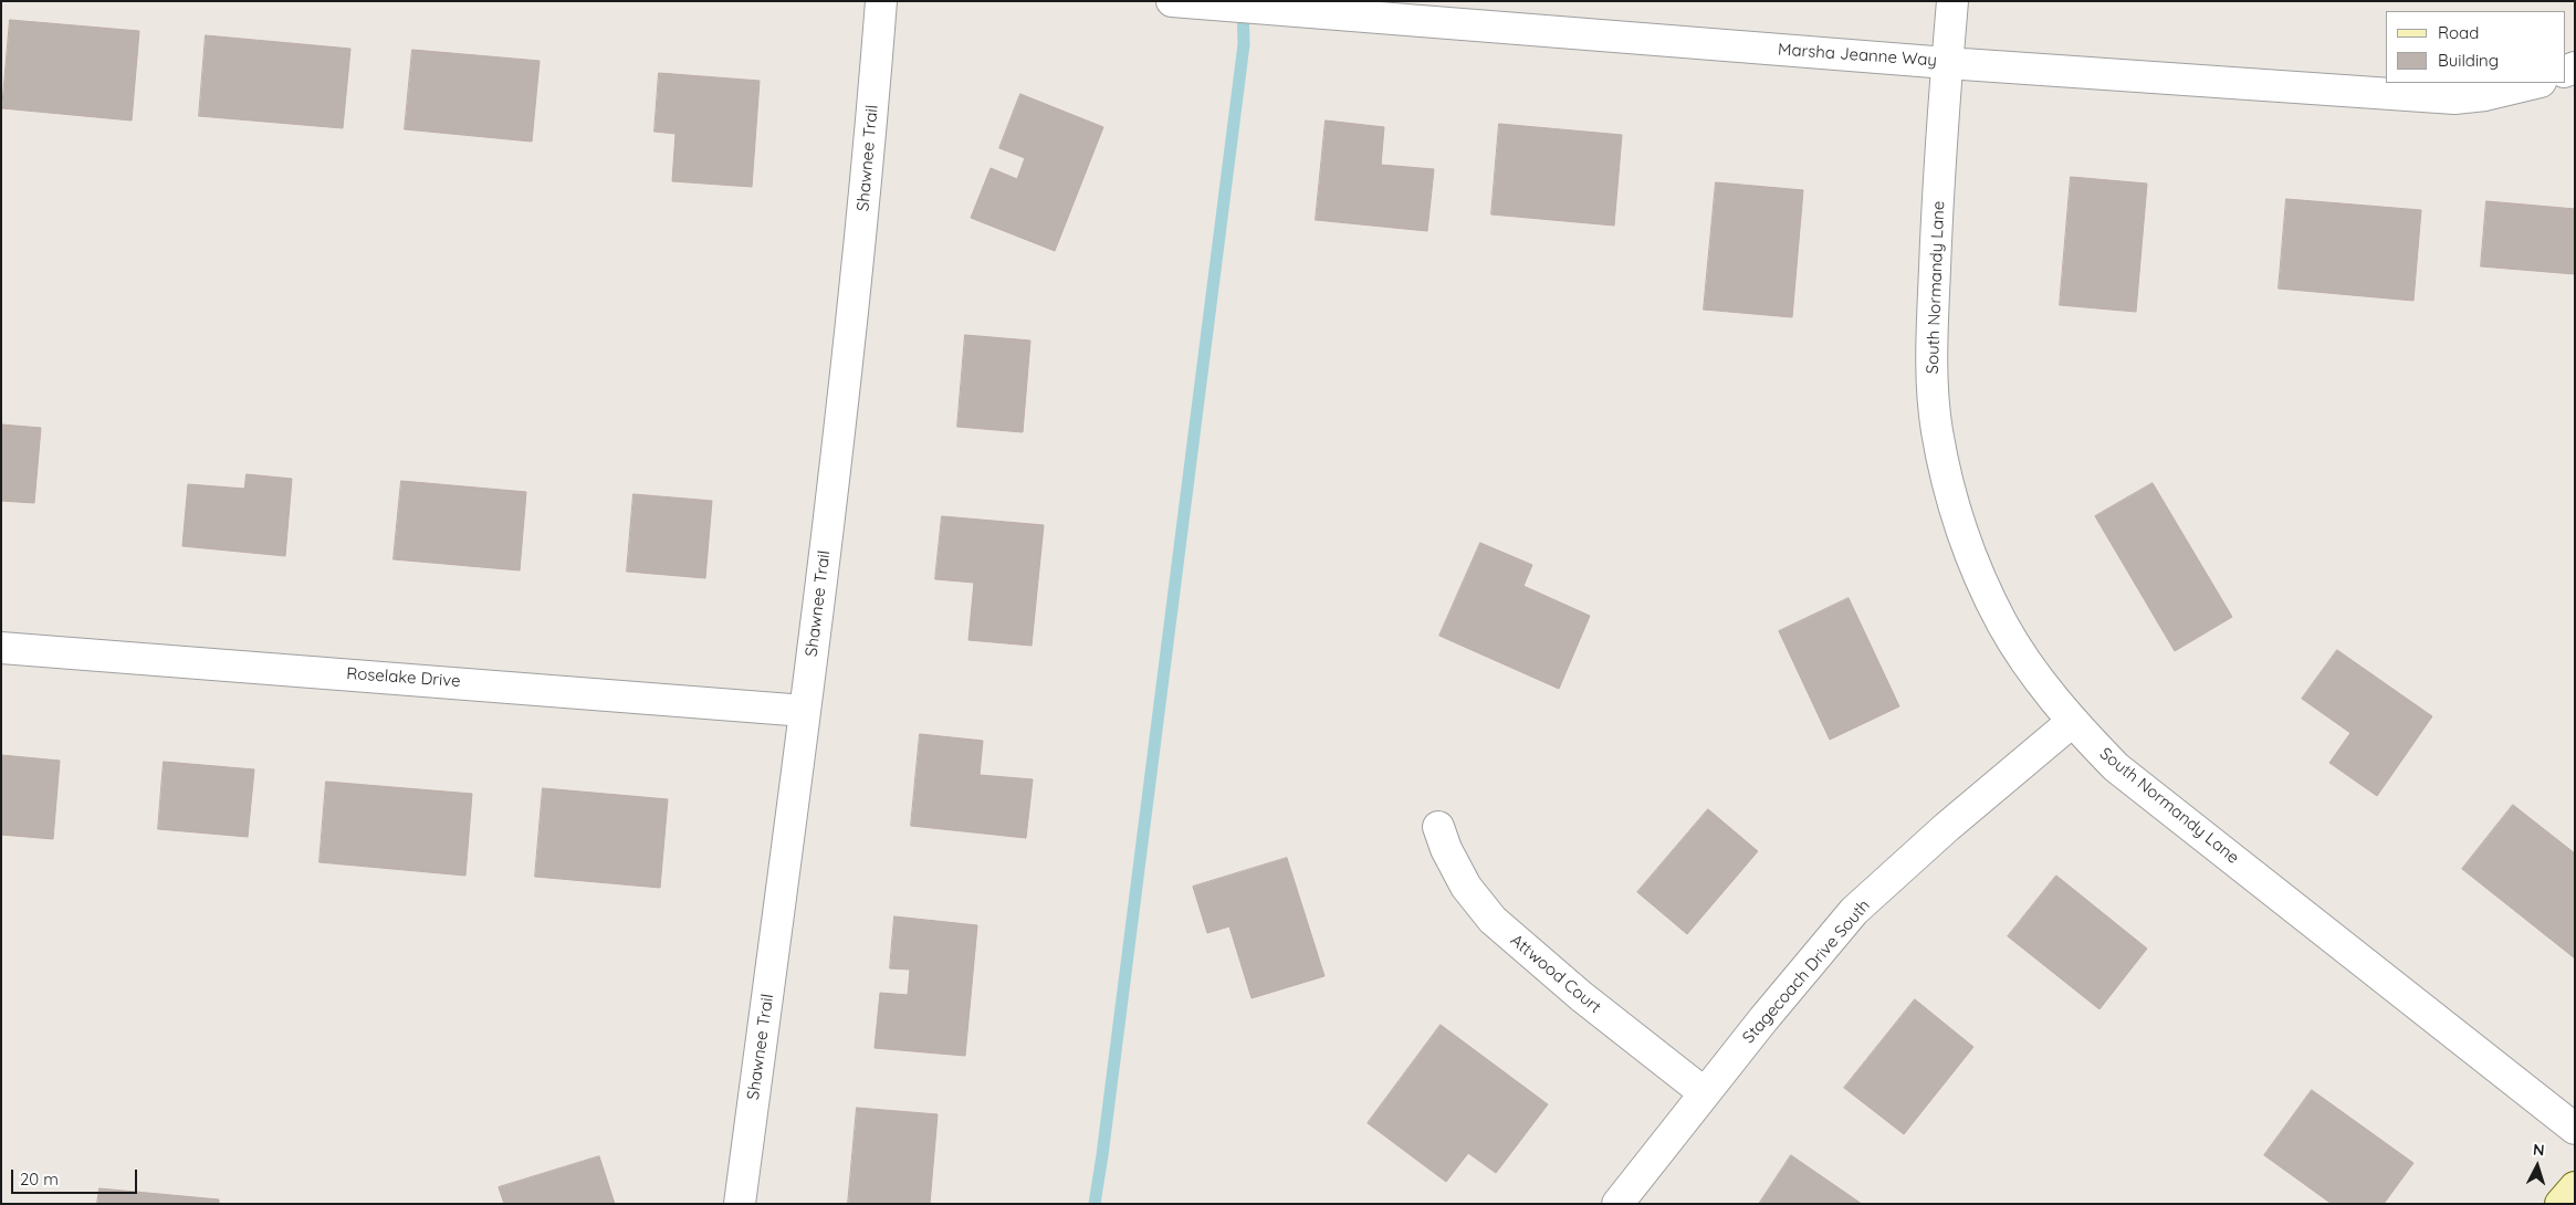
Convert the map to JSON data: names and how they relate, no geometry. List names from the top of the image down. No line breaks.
{"streets":{"street":["Marsha Jeanne Way","Shawnee Trail","South Normandy Lane","Roselake Drive","Stagecoach Drive South","Attwood Court"]},"crossings":[["Marsha Jeanne Way","South Normandy Lane"],["Shawnee Trail","Roselake Drive"],["South Normandy Lane","Stagecoach Drive South"],["Stagecoach Drive South","Attwood Court"]],"legend":["Road","Building"],"scale_bar":"20 m","north":"top"}
